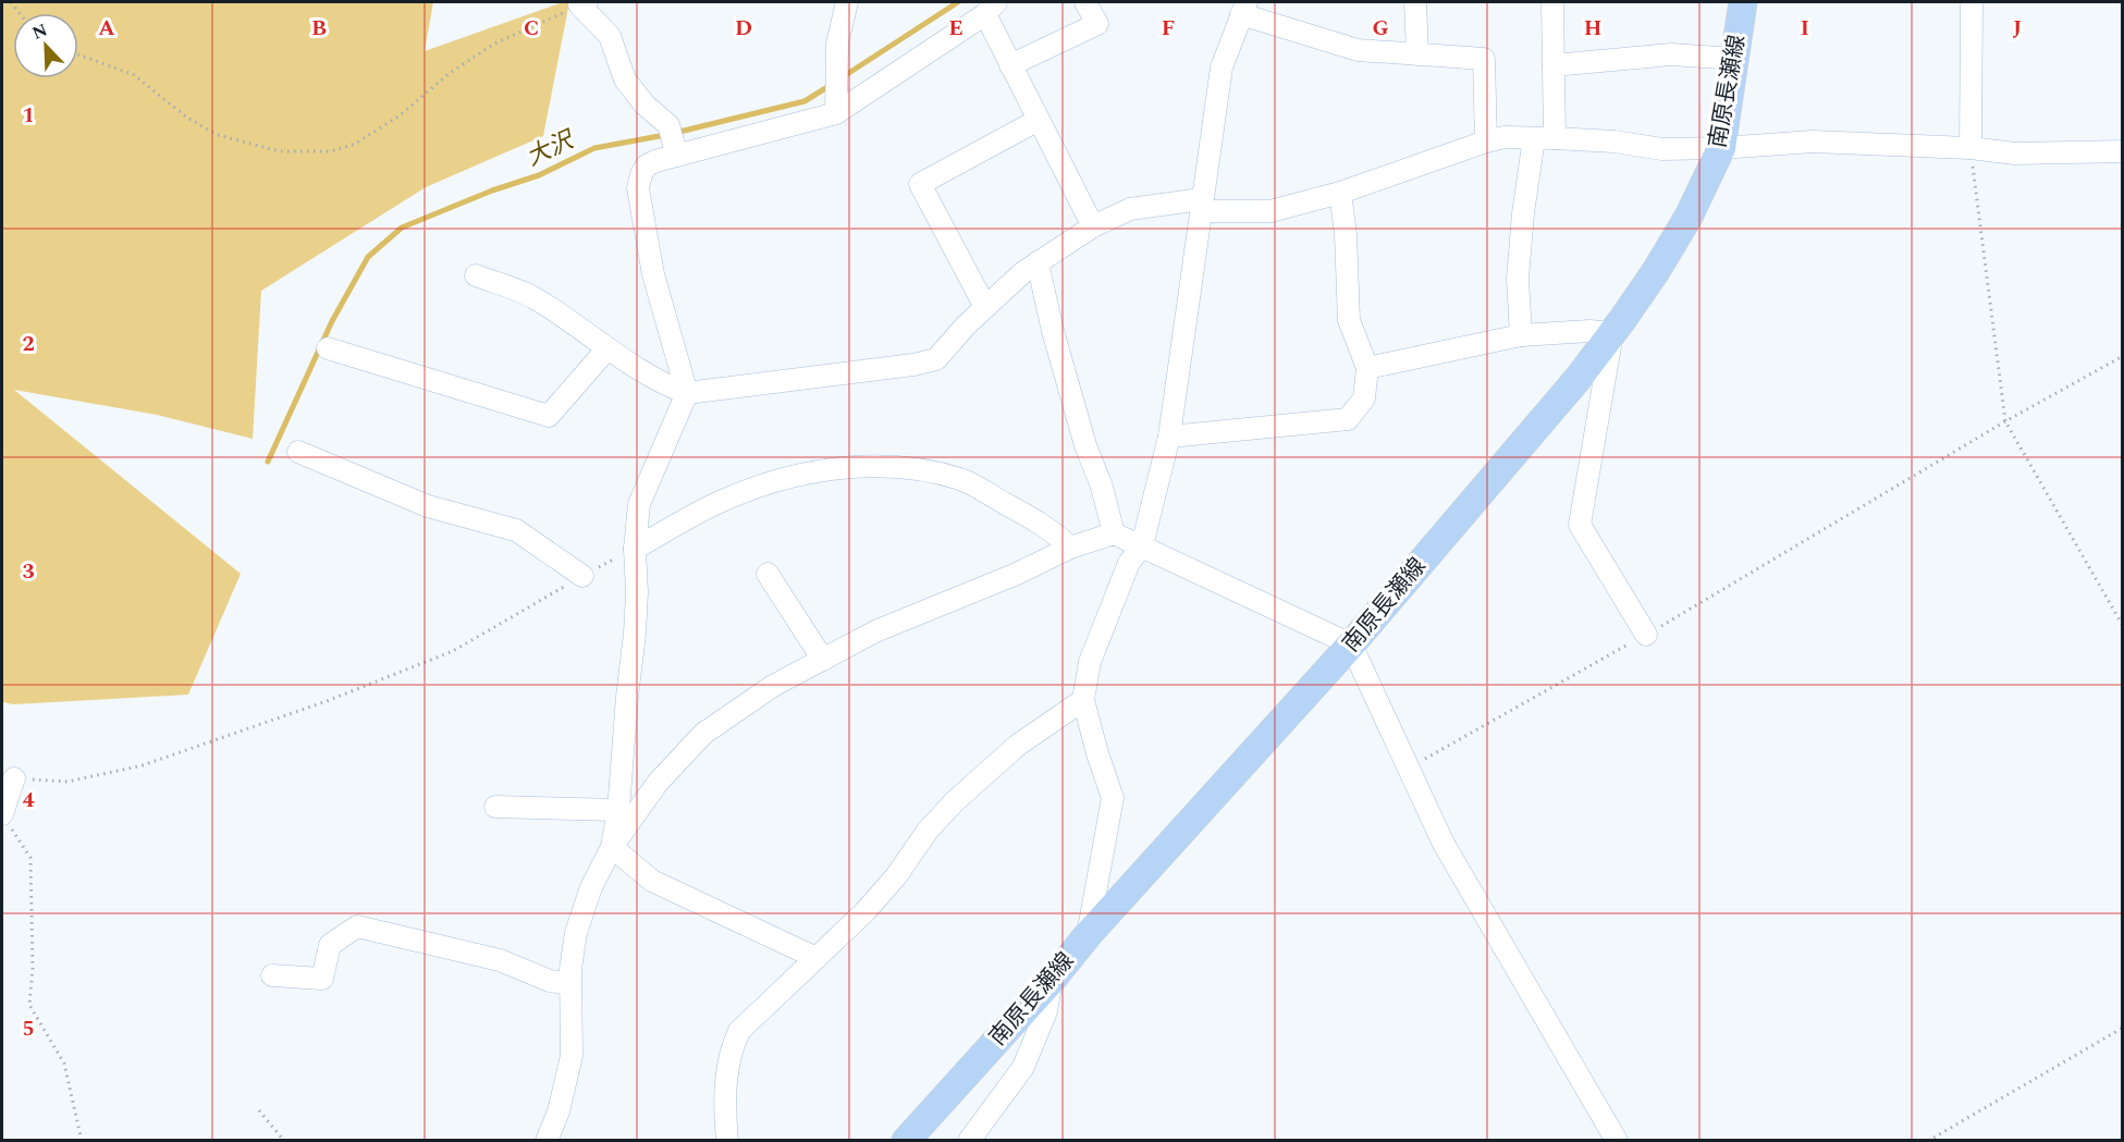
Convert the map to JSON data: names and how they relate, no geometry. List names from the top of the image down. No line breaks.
{"streets":{"main road":["南原長瀬線"]},"water":["大沢"],"north":"top left","grid":{"columns":["A","B","C","D","E","F","G","H","I","J"],"rows":["1","2","3","4","5"]}}
